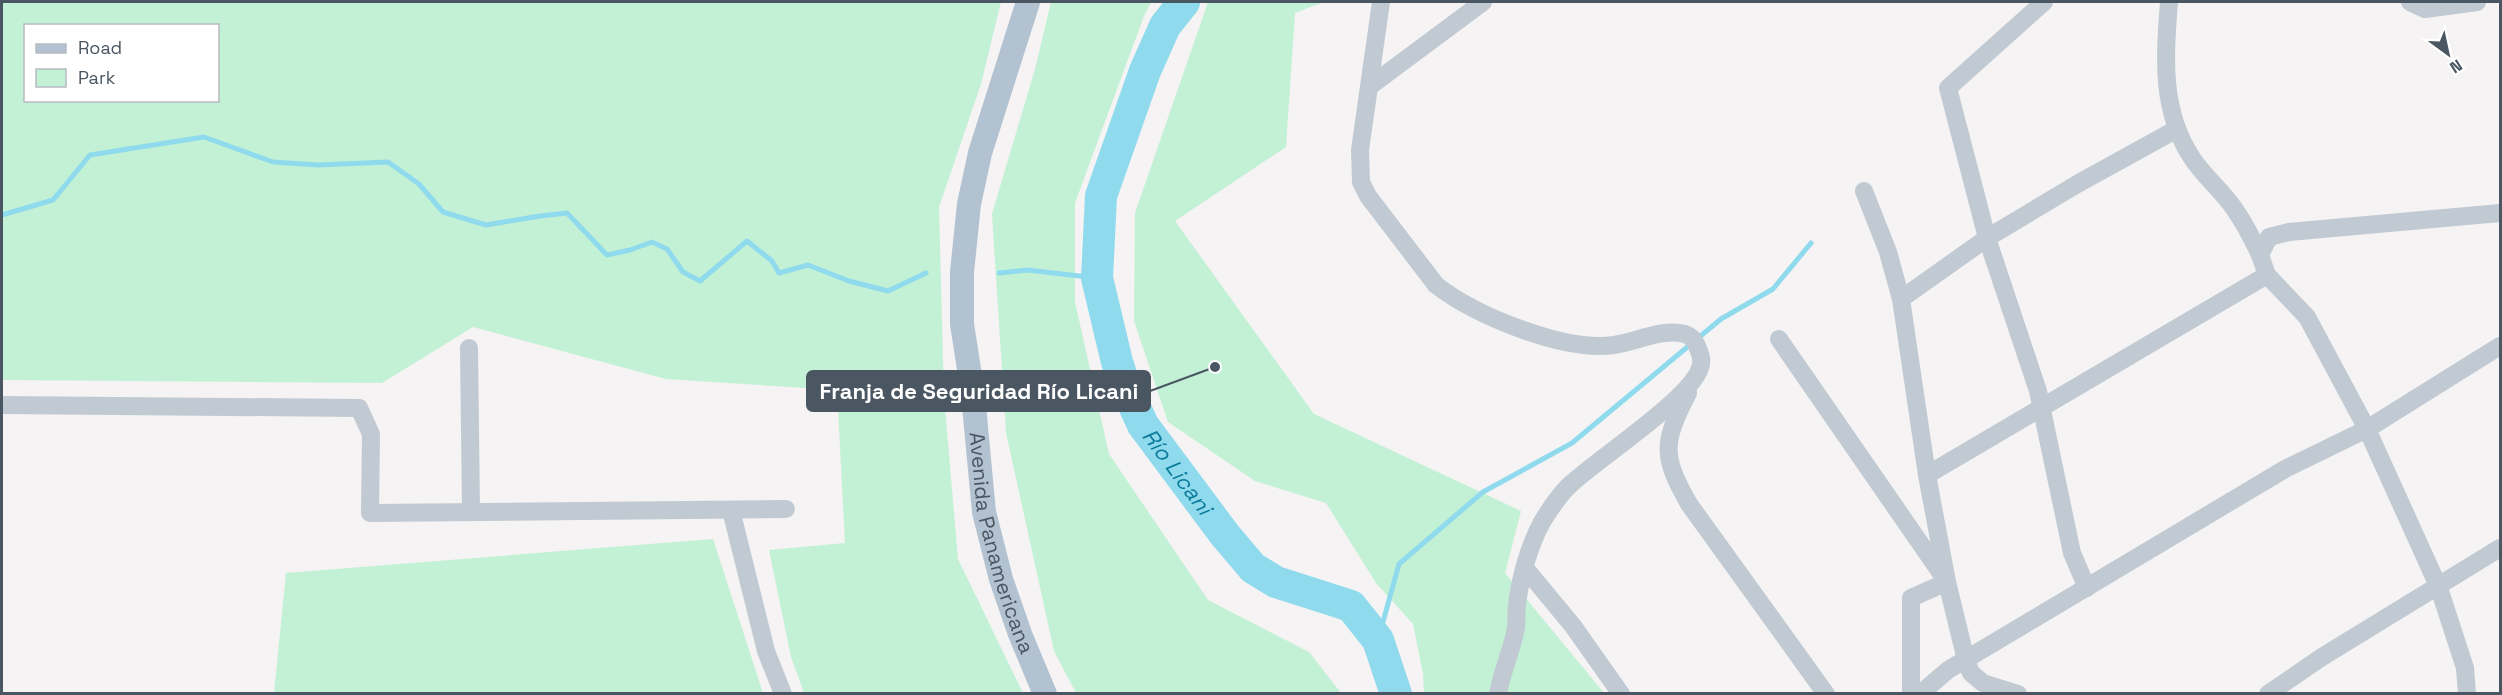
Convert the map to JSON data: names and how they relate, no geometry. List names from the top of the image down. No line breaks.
{"streets":{"main road":["Avenida Panamericana"]},"water":["Río Licani"],"places":["Franja de Seguridad Río Licani"],"legend":["Road","Park"],"north":"bottom right"}
